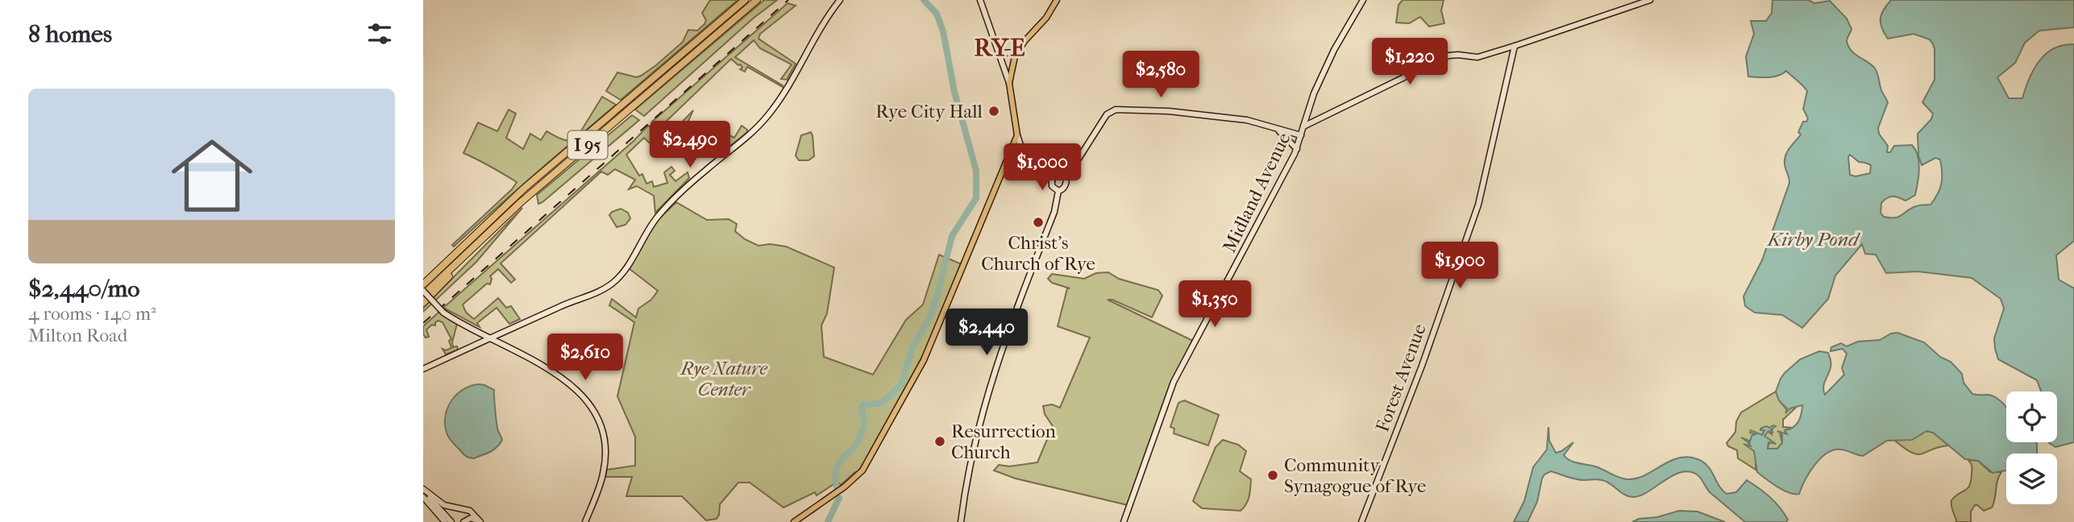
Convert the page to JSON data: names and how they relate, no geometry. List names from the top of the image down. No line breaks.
{"streets":{"highway":["I 95"],"street":["Midland Avenue","Forest Avenue"]},"districts":["RYE"],"water":["Kirby Pond"],"parks":["Rye Nature Center"],"places":["Rye City Hall","Christ's Church of Rye","Resurrection Church","Community Synagogue of Rye"],"page":{"heading":"8 homes","price":["$1,220","$2,580","$2,490","$1,000","$1,900","$1,350","$2,440","$2,610"],"list":[{"name":"$2,440/mo","note":"4 rooms · 140 m² · Milton Road"}]}}
